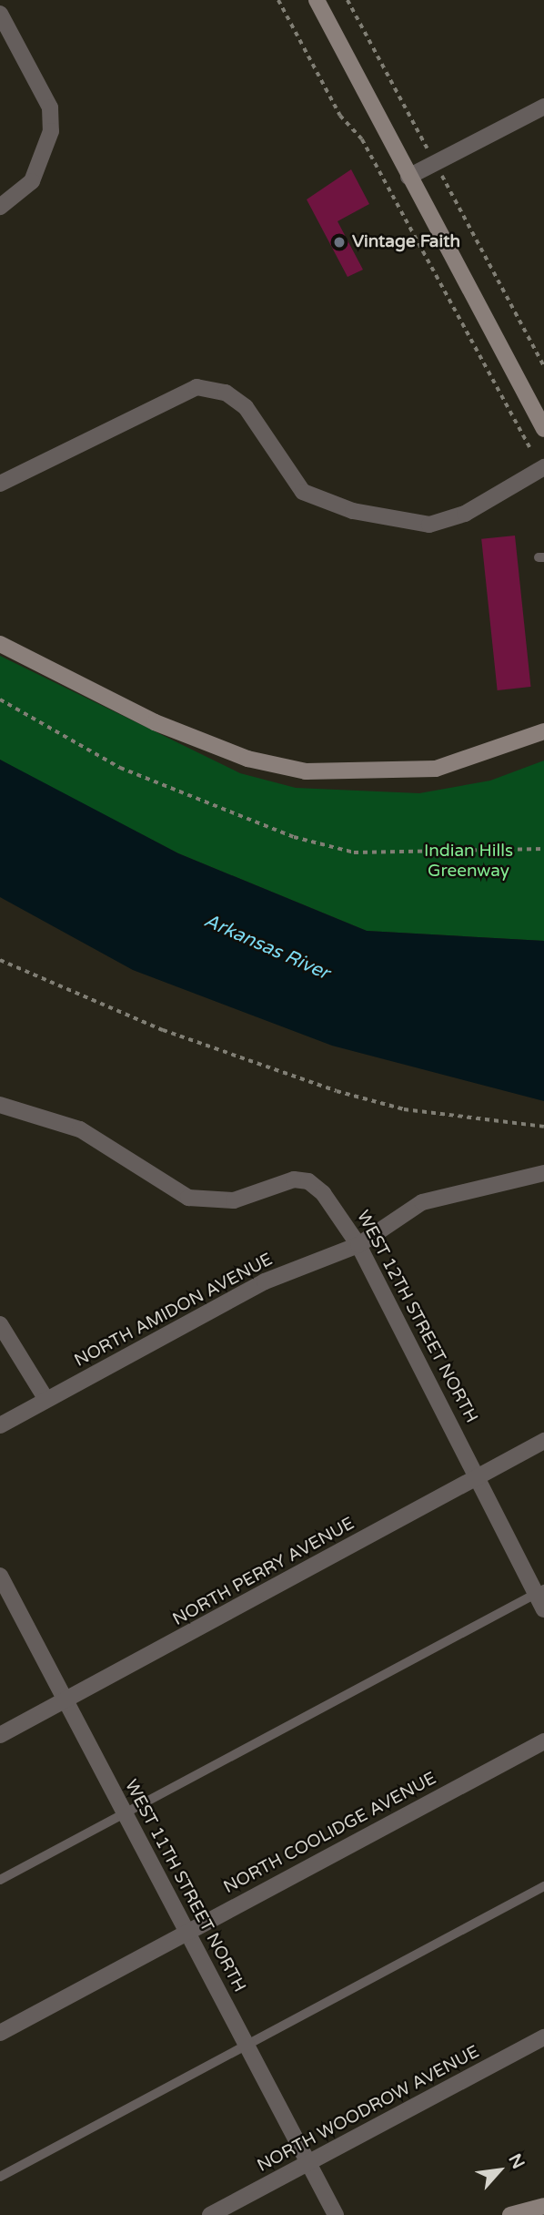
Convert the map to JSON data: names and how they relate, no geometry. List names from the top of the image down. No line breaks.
{"streets":{"street":["NORTH AMIDON AVENUE","WEST 12TH STREET NORTH","NORTH PERRY AVENUE","NORTH COOLIDGE AVENUE","WEST 11TH STREET NORTH","NORTH WOODROW AVENUE"]},"crossings":[["NORTH AMIDON AVENUE","WEST 12TH STREET NORTH"],["WEST 12TH STREET NORTH","NORTH PERRY AVENUE"],["NORTH PERRY AVENUE","WEST 11TH STREET NORTH"],["NORTH COOLIDGE AVENUE","WEST 11TH STREET NORTH"],["WEST 11TH STREET NORTH","NORTH WOODROW AVENUE"]],"water":["Arkansas River"],"parks":["Indian Hills Greenway"],"places":["Vintage Faith"],"north":"top right"}
